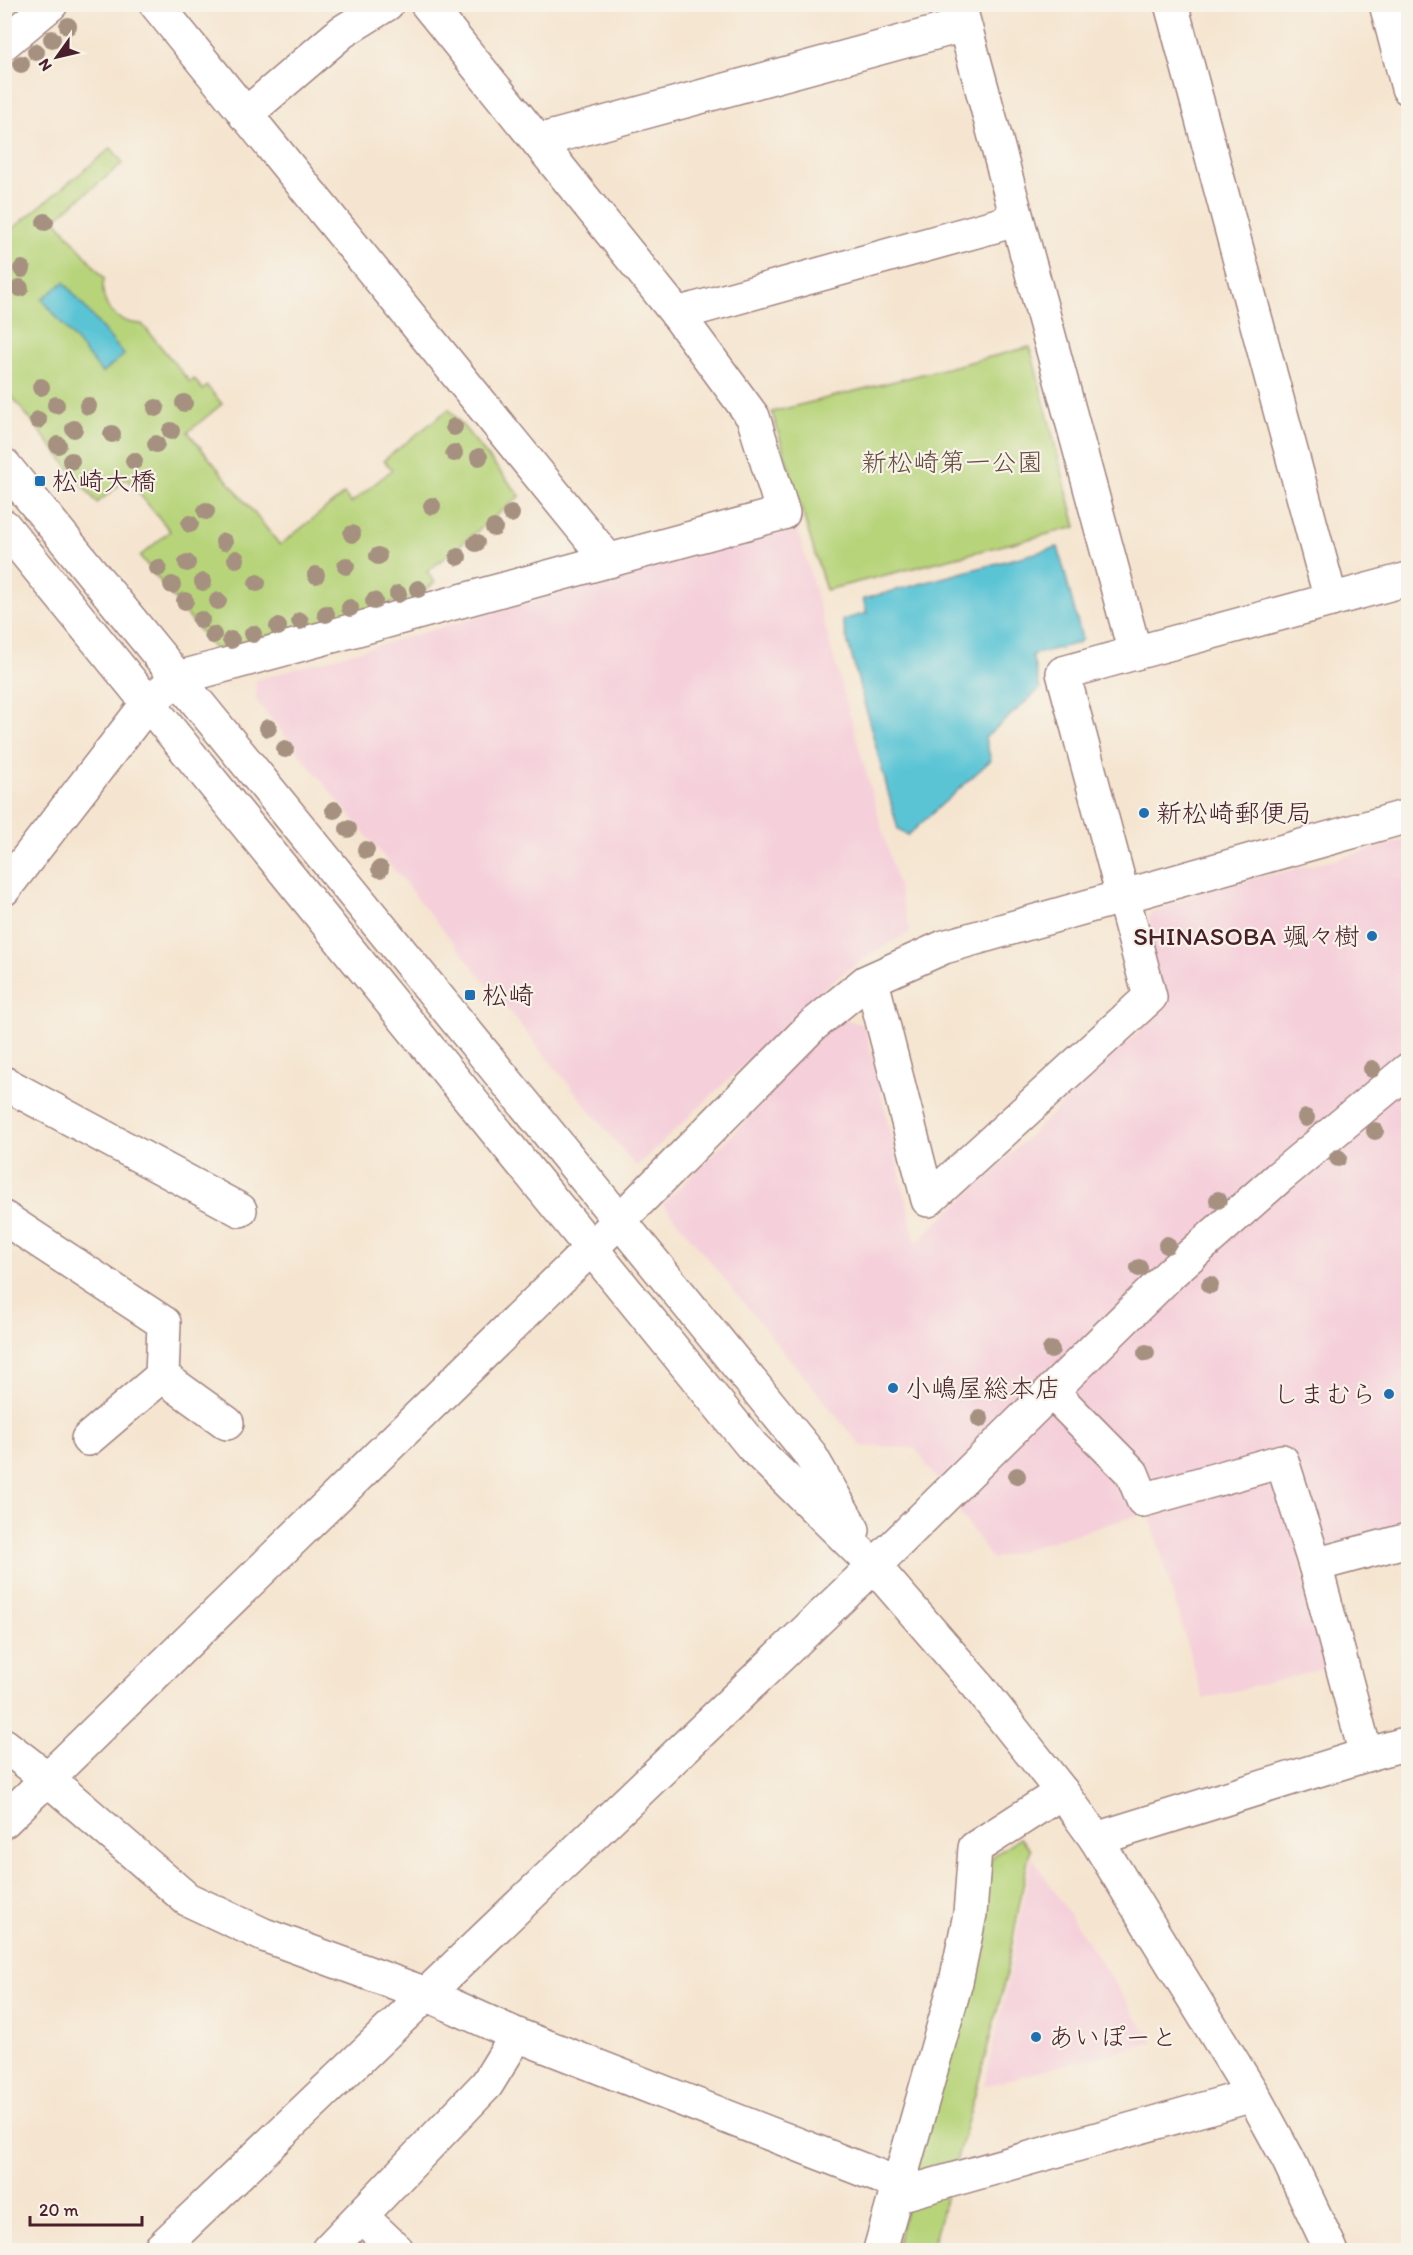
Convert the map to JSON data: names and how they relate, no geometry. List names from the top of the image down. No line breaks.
{"parks":["新松崎第一公園"],"places":{"transit":["松崎大橋","松崎"],"other":["新松崎郵便局","SHINASOBA 颯々樹","小嶋屋総本店","しまむら","あいぽーと"]},"scale_bar":"20 m","north":"bottom left"}
